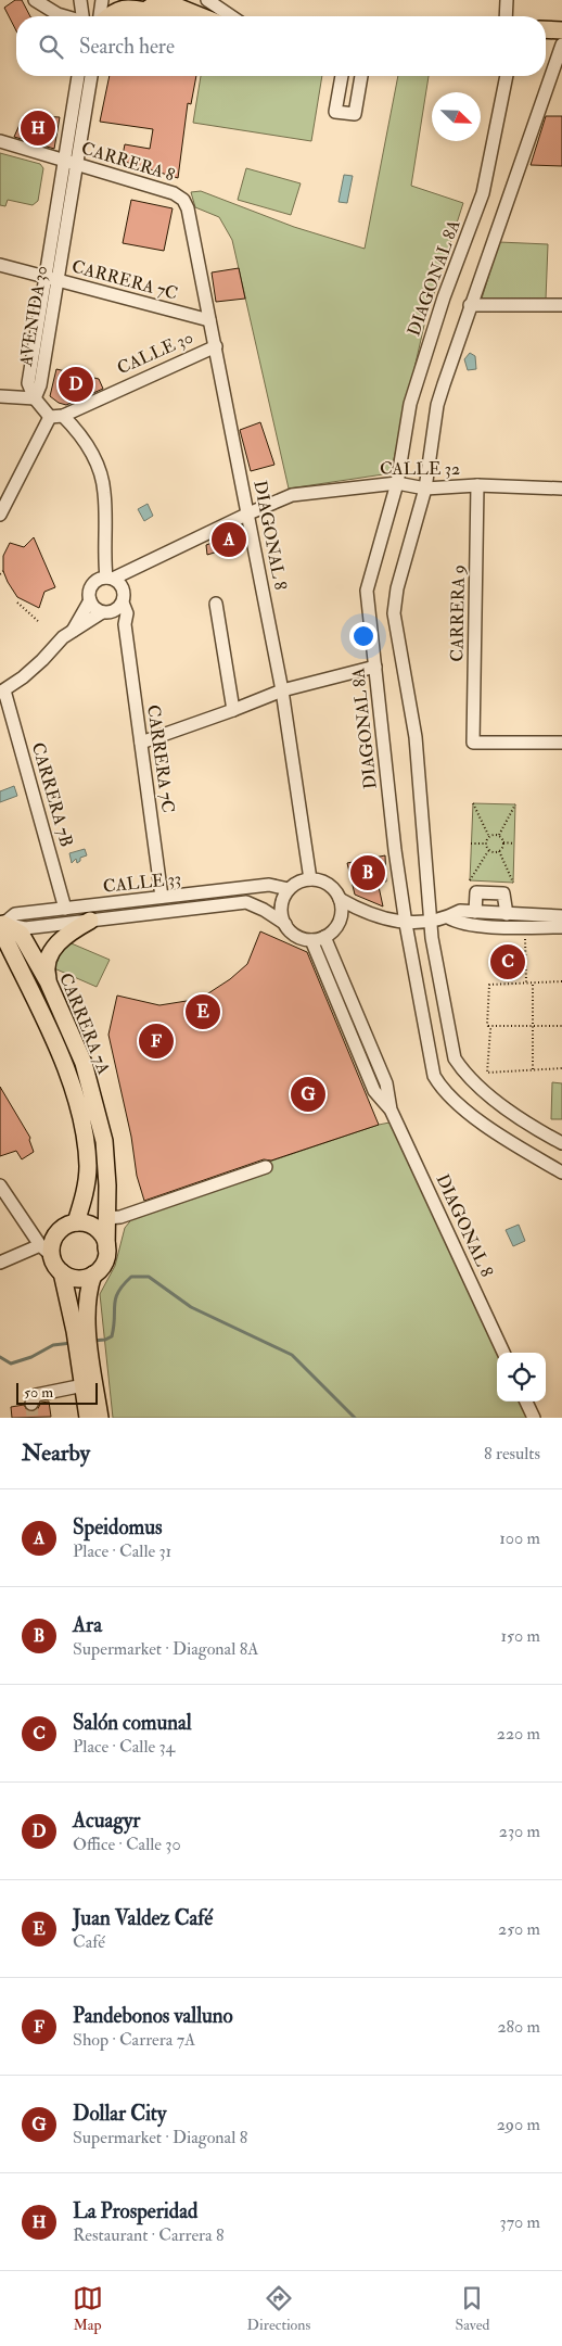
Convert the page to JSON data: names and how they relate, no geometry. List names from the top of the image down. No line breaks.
{"streets":{"main road":["CARRERA 7A"],"street":["CARRERA 8","DIAGONAL 8A","CARRERA 7C","AVENIDA 30","CALLE 30","CALLE 32","DIAGONAL 8","CARRERA 9","CARRERA 7B","CALLE 33"]},"crossings":[["CARRERA 8","AVENIDA 30"],["CARRERA 8","DIAGONAL 8"],["DIAGONAL 8A","CALLE 32"],["CARRERA 7C","AVENIDA 30"],["CARRERA 7C","CALLE 32"],["CARRERA 7C","DIAGONAL 8"],["CARRERA 7C","CALLE 33"],["CALLE 30","DIAGONAL 8"],["CALLE 32","DIAGONAL 8"],["CALLE 32","CARRERA 9"],["DIAGONAL 8","CALLE 33"],["CARRERA 7B","CALLE 33"],["CALLE 33","CARRERA 7A"]],"scale_bar":"50 m","north":"bottom right","page":{"search":"Search here","pins":["H","D","A","B","C","E","F","G"],"scale":"50 m","heading":["Nearby","8 results"],"list":[{"mark":"A","name":"Speidomus","note":"Place · Calle 31","value":"100 m"},{"mark":"B","name":"Ara","note":"Supermarket · Diagonal 8A","value":"150 m"},{"mark":"C","name":"Salón comunal","note":"Place · Calle 34","value":"220 m"},{"mark":"D","name":"Acuagyr","note":"Office · Calle 30","value":"230 m"},{"mark":"E","name":"Juan Valdez Café","note":"Café","value":"250 m"},{"mark":"F","name":"Pandebonos valluno","note":"Shop · Carrera 7A","value":"280 m"},{"mark":"G","name":"Dollar City","note":"Supermarket · Diagonal 8","value":"290 m"},{"mark":"H","name":"La Prosperidad","note":"Restaurant · Carrera 8","value":"370 m"}],"nav":["Map","Directions","Saved"]}}
